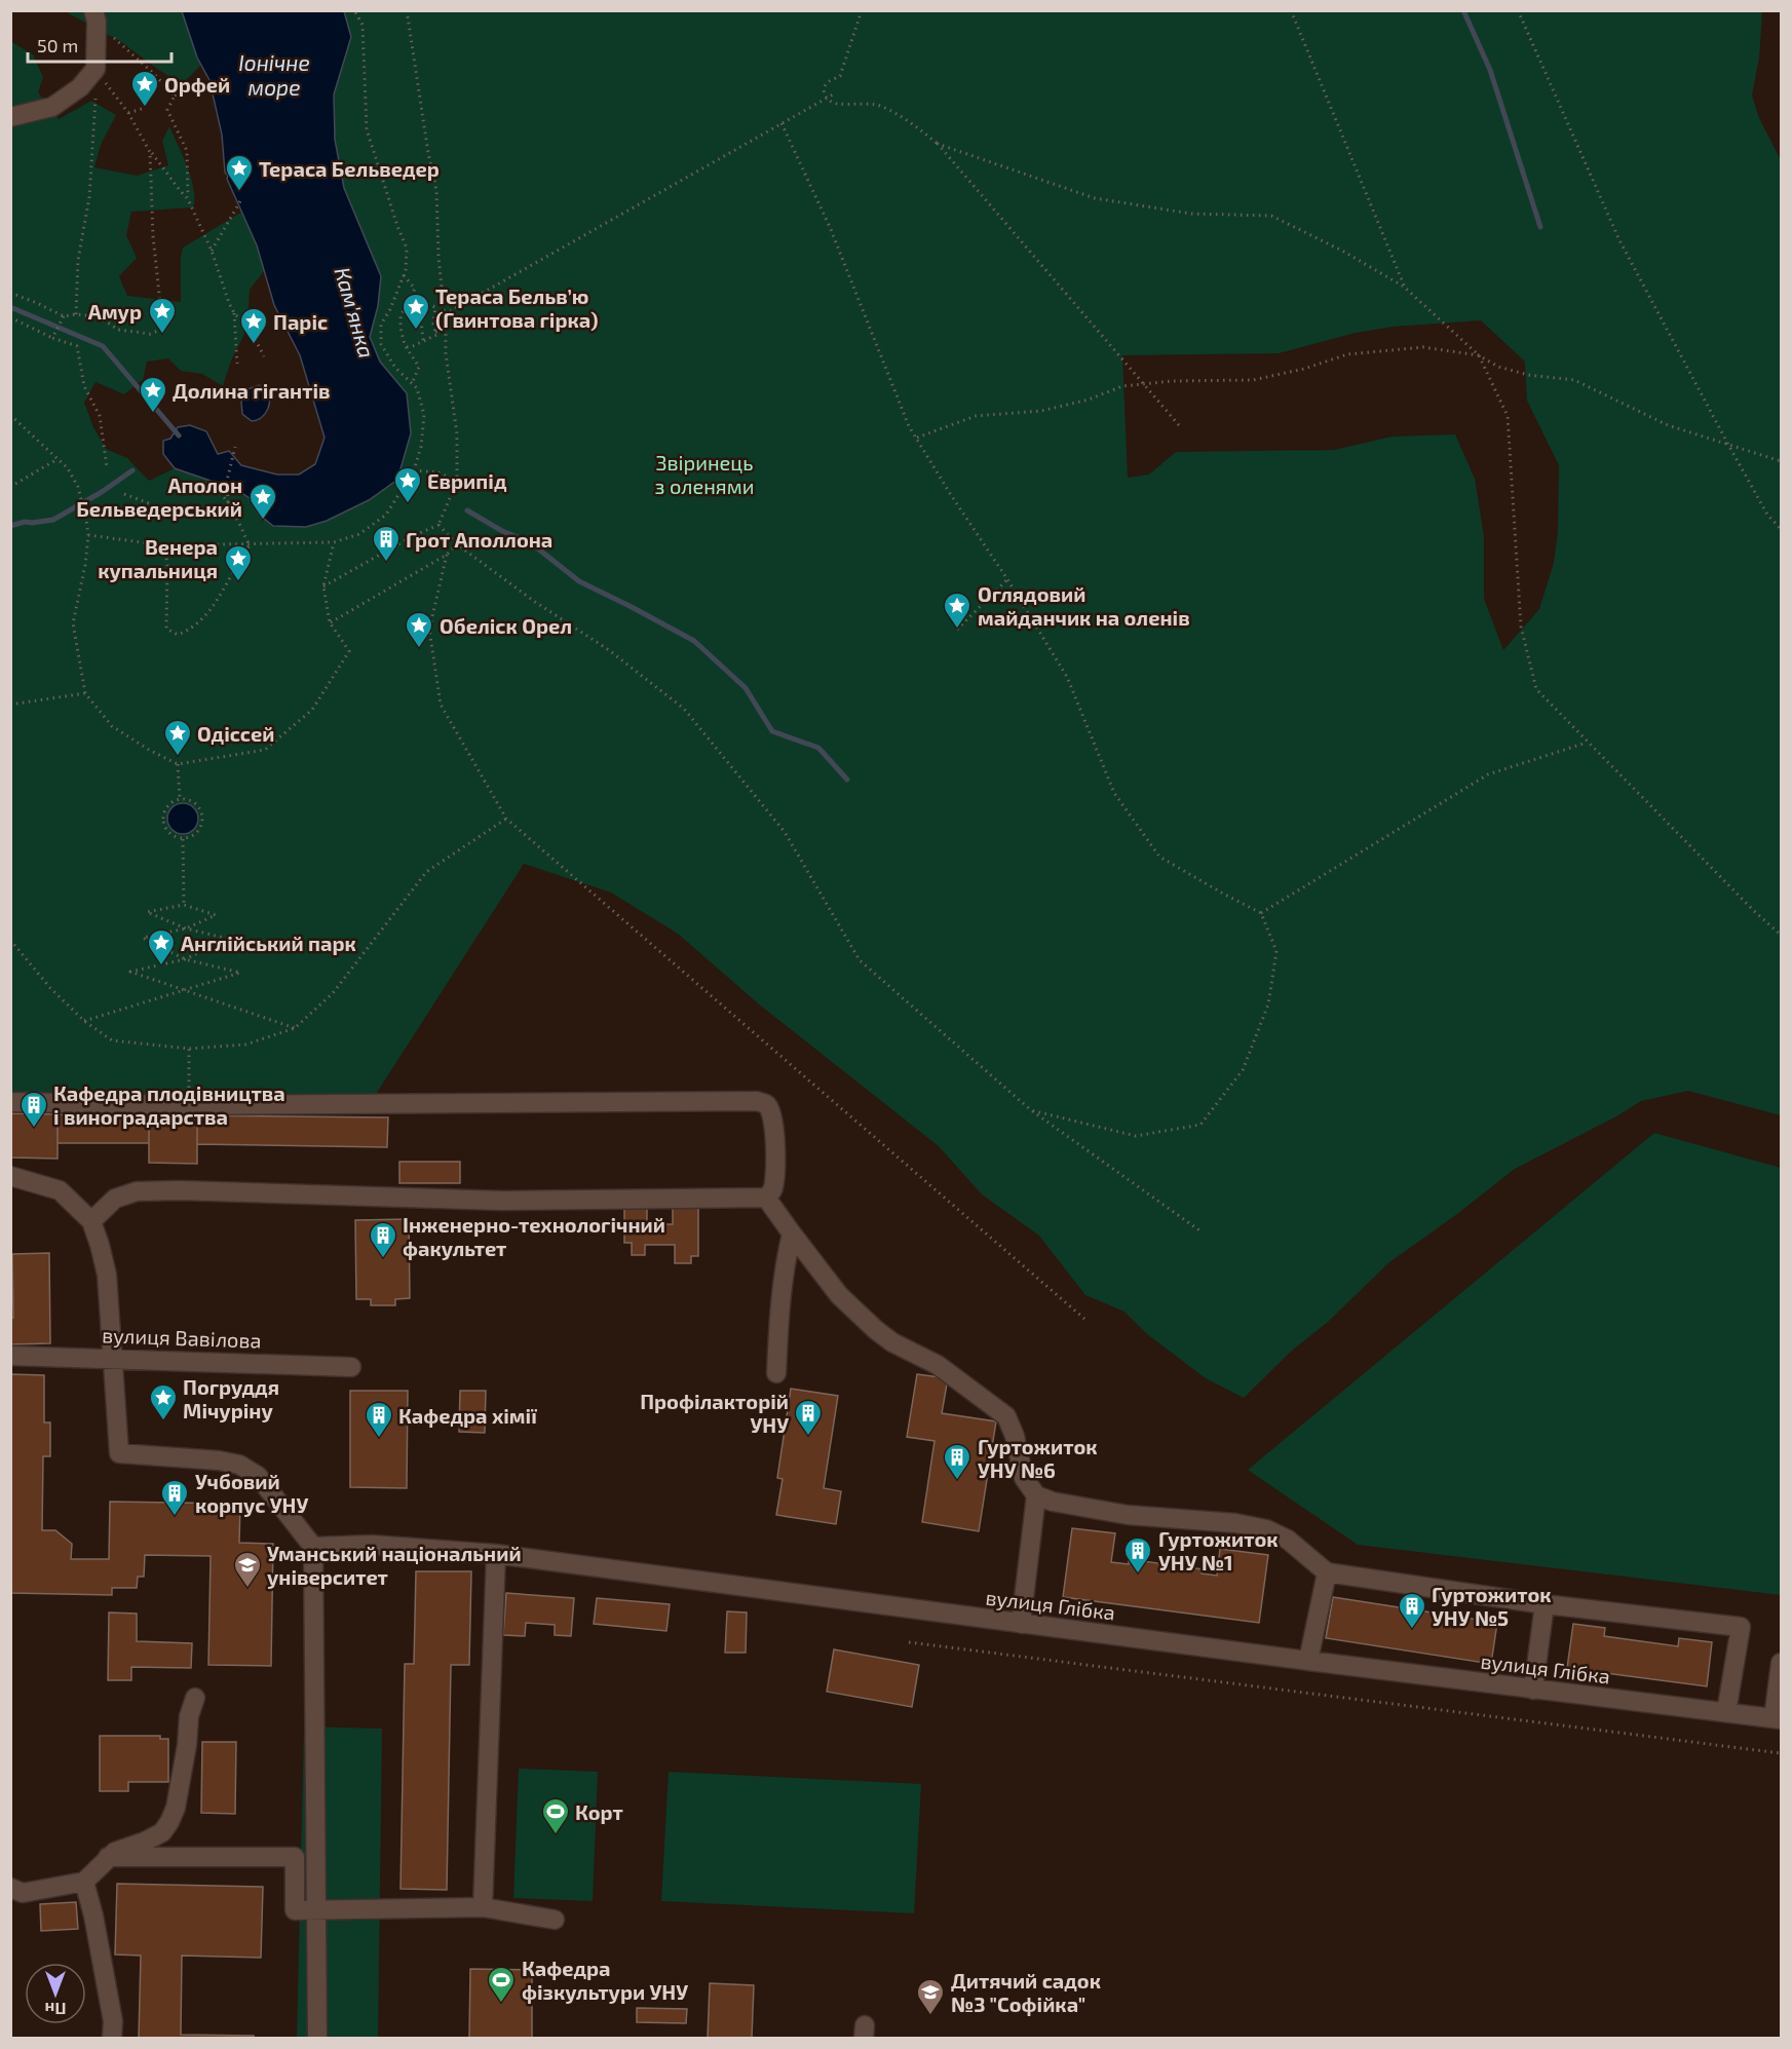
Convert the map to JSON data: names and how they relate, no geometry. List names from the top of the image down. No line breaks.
{"streets":{"street":["вулиця Вавілова","вулиця Глібка"]},"water":["Іонічне море","Кам'янка"],"parks":["Звіринець з оленями"],"places":{"place":["Орфей","Тераса Бельведер","Тераса Бельв’ю (Гвинтова гірка)","Амур","Паріс","Долина гігантів","Еврипід","Аполон Бельведерський","Венера купальниця","Оглядовий майданчик на оленів","Обеліск Орел","Одіссей","Англійський парк","Погруддя Мічуріну"],"building":["Грот Аполлона","Кафедра плодівництва і виноградарства","Інженерно-технологічний факультет","Профілакторій УНУ","Кафедра хімії","Гуртожиток УНУ №6","Учбовий корпус УНУ","Гуртожиток УНУ №1","Гуртожиток УНУ №5"],"school or university":["Уманський національний університет","Дитячий садок №3 \"Софійка\""],"sports":["Корт","Кафедра фізкультури УНУ"]},"scale_bar":"50 m","north":"bottom"}
